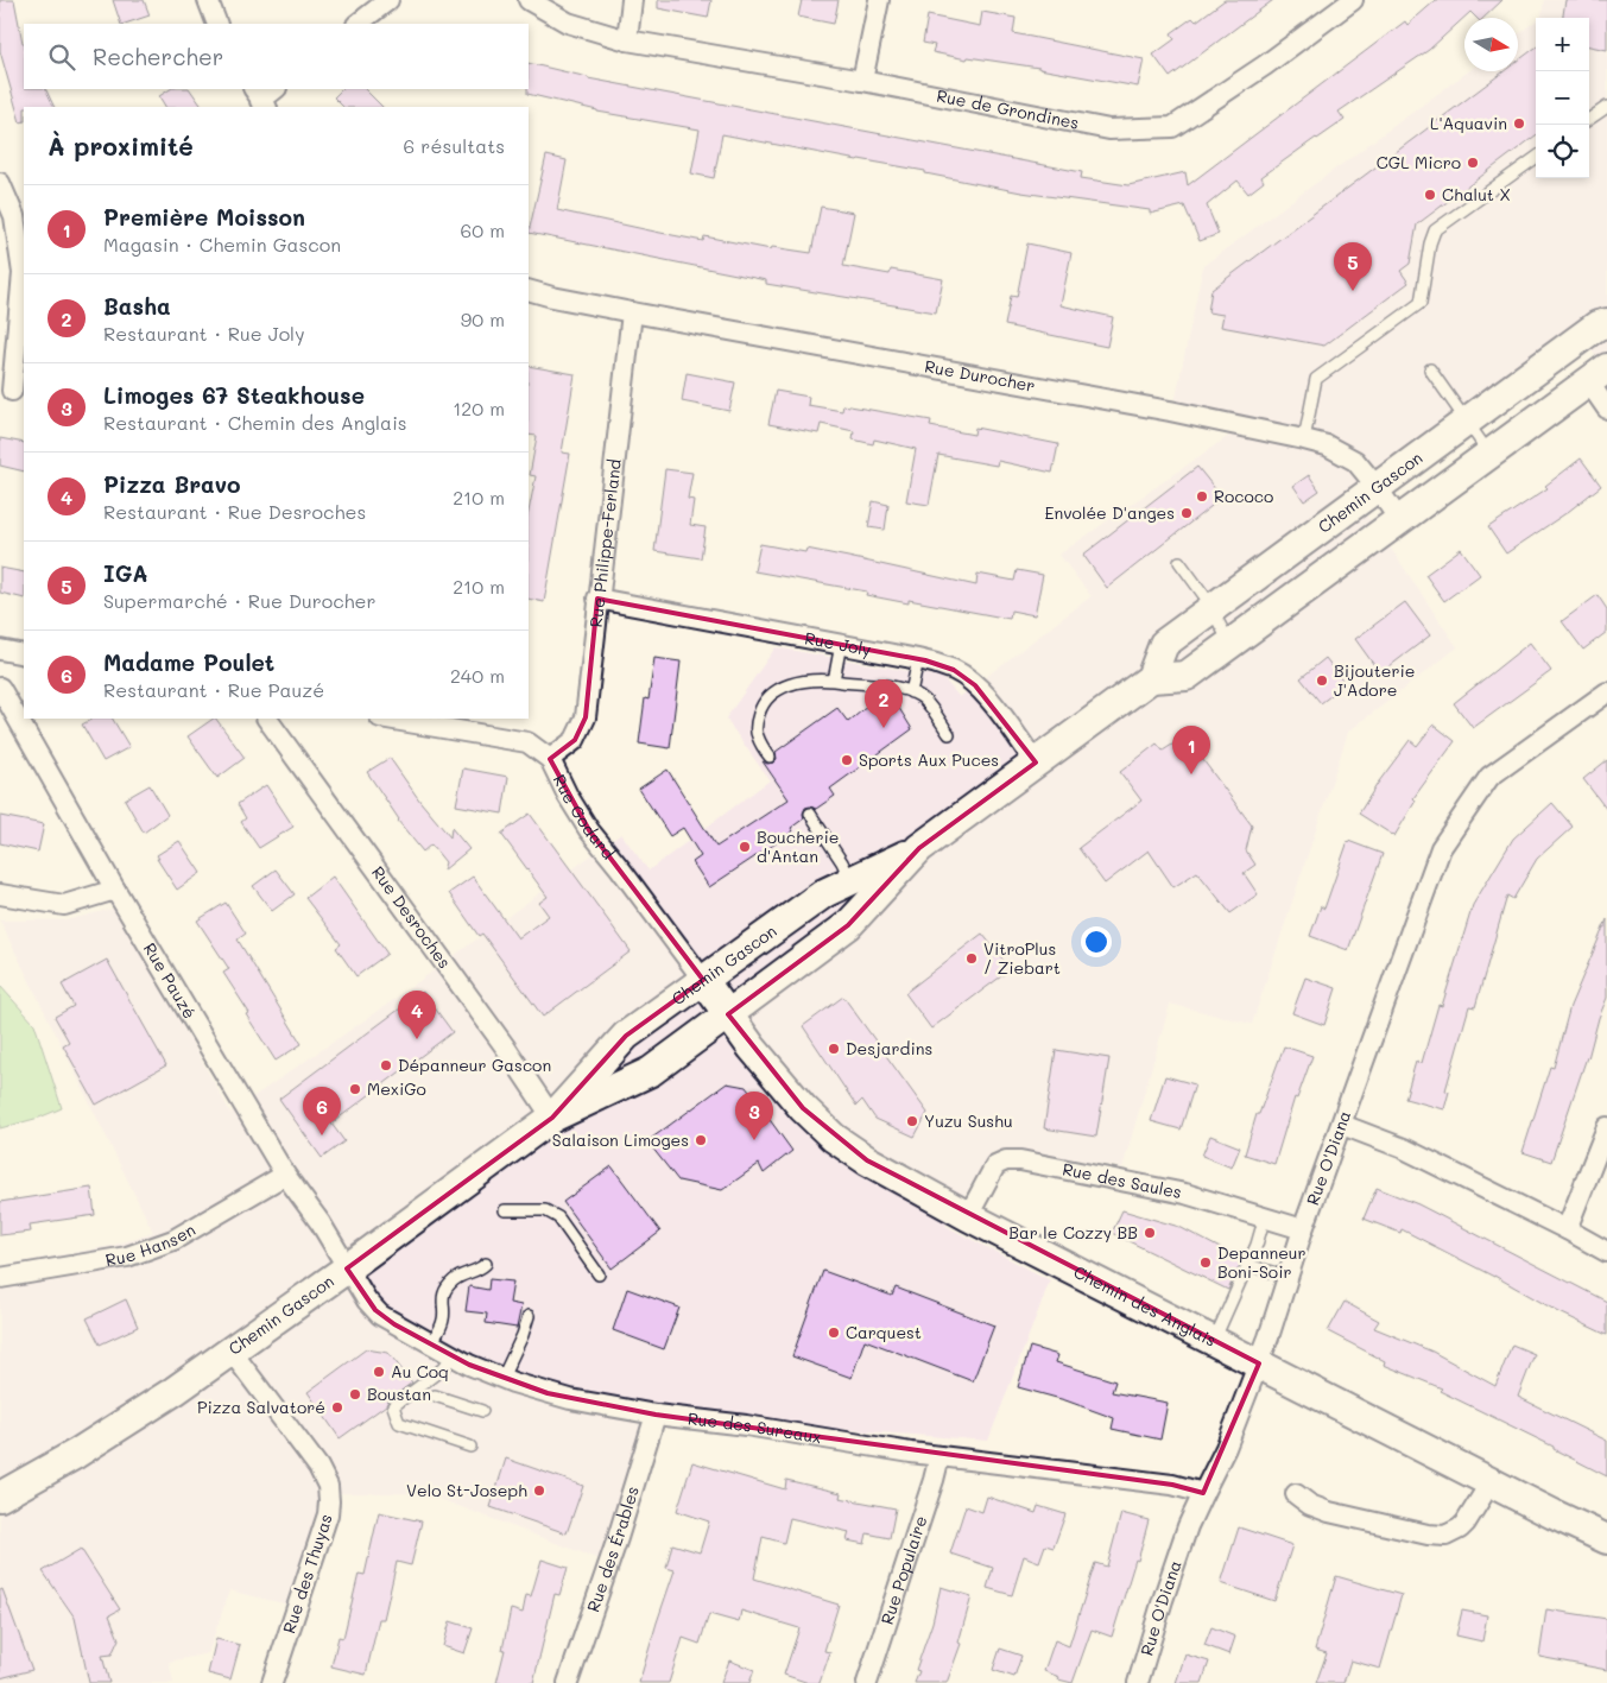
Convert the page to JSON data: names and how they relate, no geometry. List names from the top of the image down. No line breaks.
{"streets":{"main road":["Chemin Gascon","Rue Godard","Chemin des Anglais"],"street":["Rue de Grondines","Rue Durocher","Rue Philippe-Ferland","Rue Joly","Rue Desroches","Rue Pauzé","Rue O'Diana","Rue des Saules","Rue Hansen","Rue des Sureaux","Rue des Érables","Rue Populaire","Rue des Thuyas"]},"crossings":[["Rue Durocher","Chemin Gascon"],["Rue Durocher","Rue Philippe-Ferland"],["Chemin Gascon","Rue Joly"],["Chemin Gascon","Rue Godard"],["Chemin Gascon","Rue Desroches"],["Chemin Gascon","Rue Pauzé"],["Chemin Gascon","Chemin des Anglais"],["Chemin Gascon","Rue des Sureaux"],["Chemin Gascon","Rue des Thuyas"],["Rue Philippe-Ferland","Rue Joly"],["Rue Philippe-Ferland","Rue Godard"],["Rue Godard","Chemin des Anglais"],["Rue Pauzé","Rue Hansen"],["Rue Pauzé","Rue des Sureaux"],["Rue O'Diana","Rue des Saules"],["Rue O'Diana","Chemin des Anglais"],["Rue O'Diana","Rue des Sureaux"],["Rue des Saules","Chemin des Anglais"],["Rue des Sureaux","Rue des Érables"],["Rue des Sureaux","Rue Populaire"]],"places":["L'Aquavin","CGL Micro","Chalut X","Rococo","Envolée D'anges","Bijouterie J'Adore","Sports Aux Puces","Boucherie d'Antan","VitroPlus / Ziebart","Desjardins","Dépanneur Gascon","MexiGo","Yuzu Sushu","Salaison Limoges","Bar le Cozzy BB","Depanneur Boni-Soir","Carquest","Au Coq","Boustan","Pizza Salvatoré","Velo St-Joseph"],"north":"right","page":{"map_buttons":["+","−"],"search":"Rechercher","heading":["À proximité","6 résultats"],"list":[{"mark":"1","name":"Première Moisson","note":"Magasin · Chemin Gascon","value":"60 m"},{"mark":"2","name":"Basha","note":"Restaurant · Rue Joly","value":"90 m"},{"mark":"3","name":"Limoges 67 Steakhouse","note":"Restaurant · Chemin des Anglais","value":"120 m"},{"mark":"4","name":"Pizza Bravo","note":"Restaurant · Rue Desroches","value":"210 m"},{"mark":"5","name":"IGA","note":"Supermarché · Rue Durocher","value":"210 m"},{"mark":"6","name":"Madame Poulet","note":"Restaurant · Rue Pauzé","value":"240 m"}],"pins":["5","2","1","4","6","3"]}}
